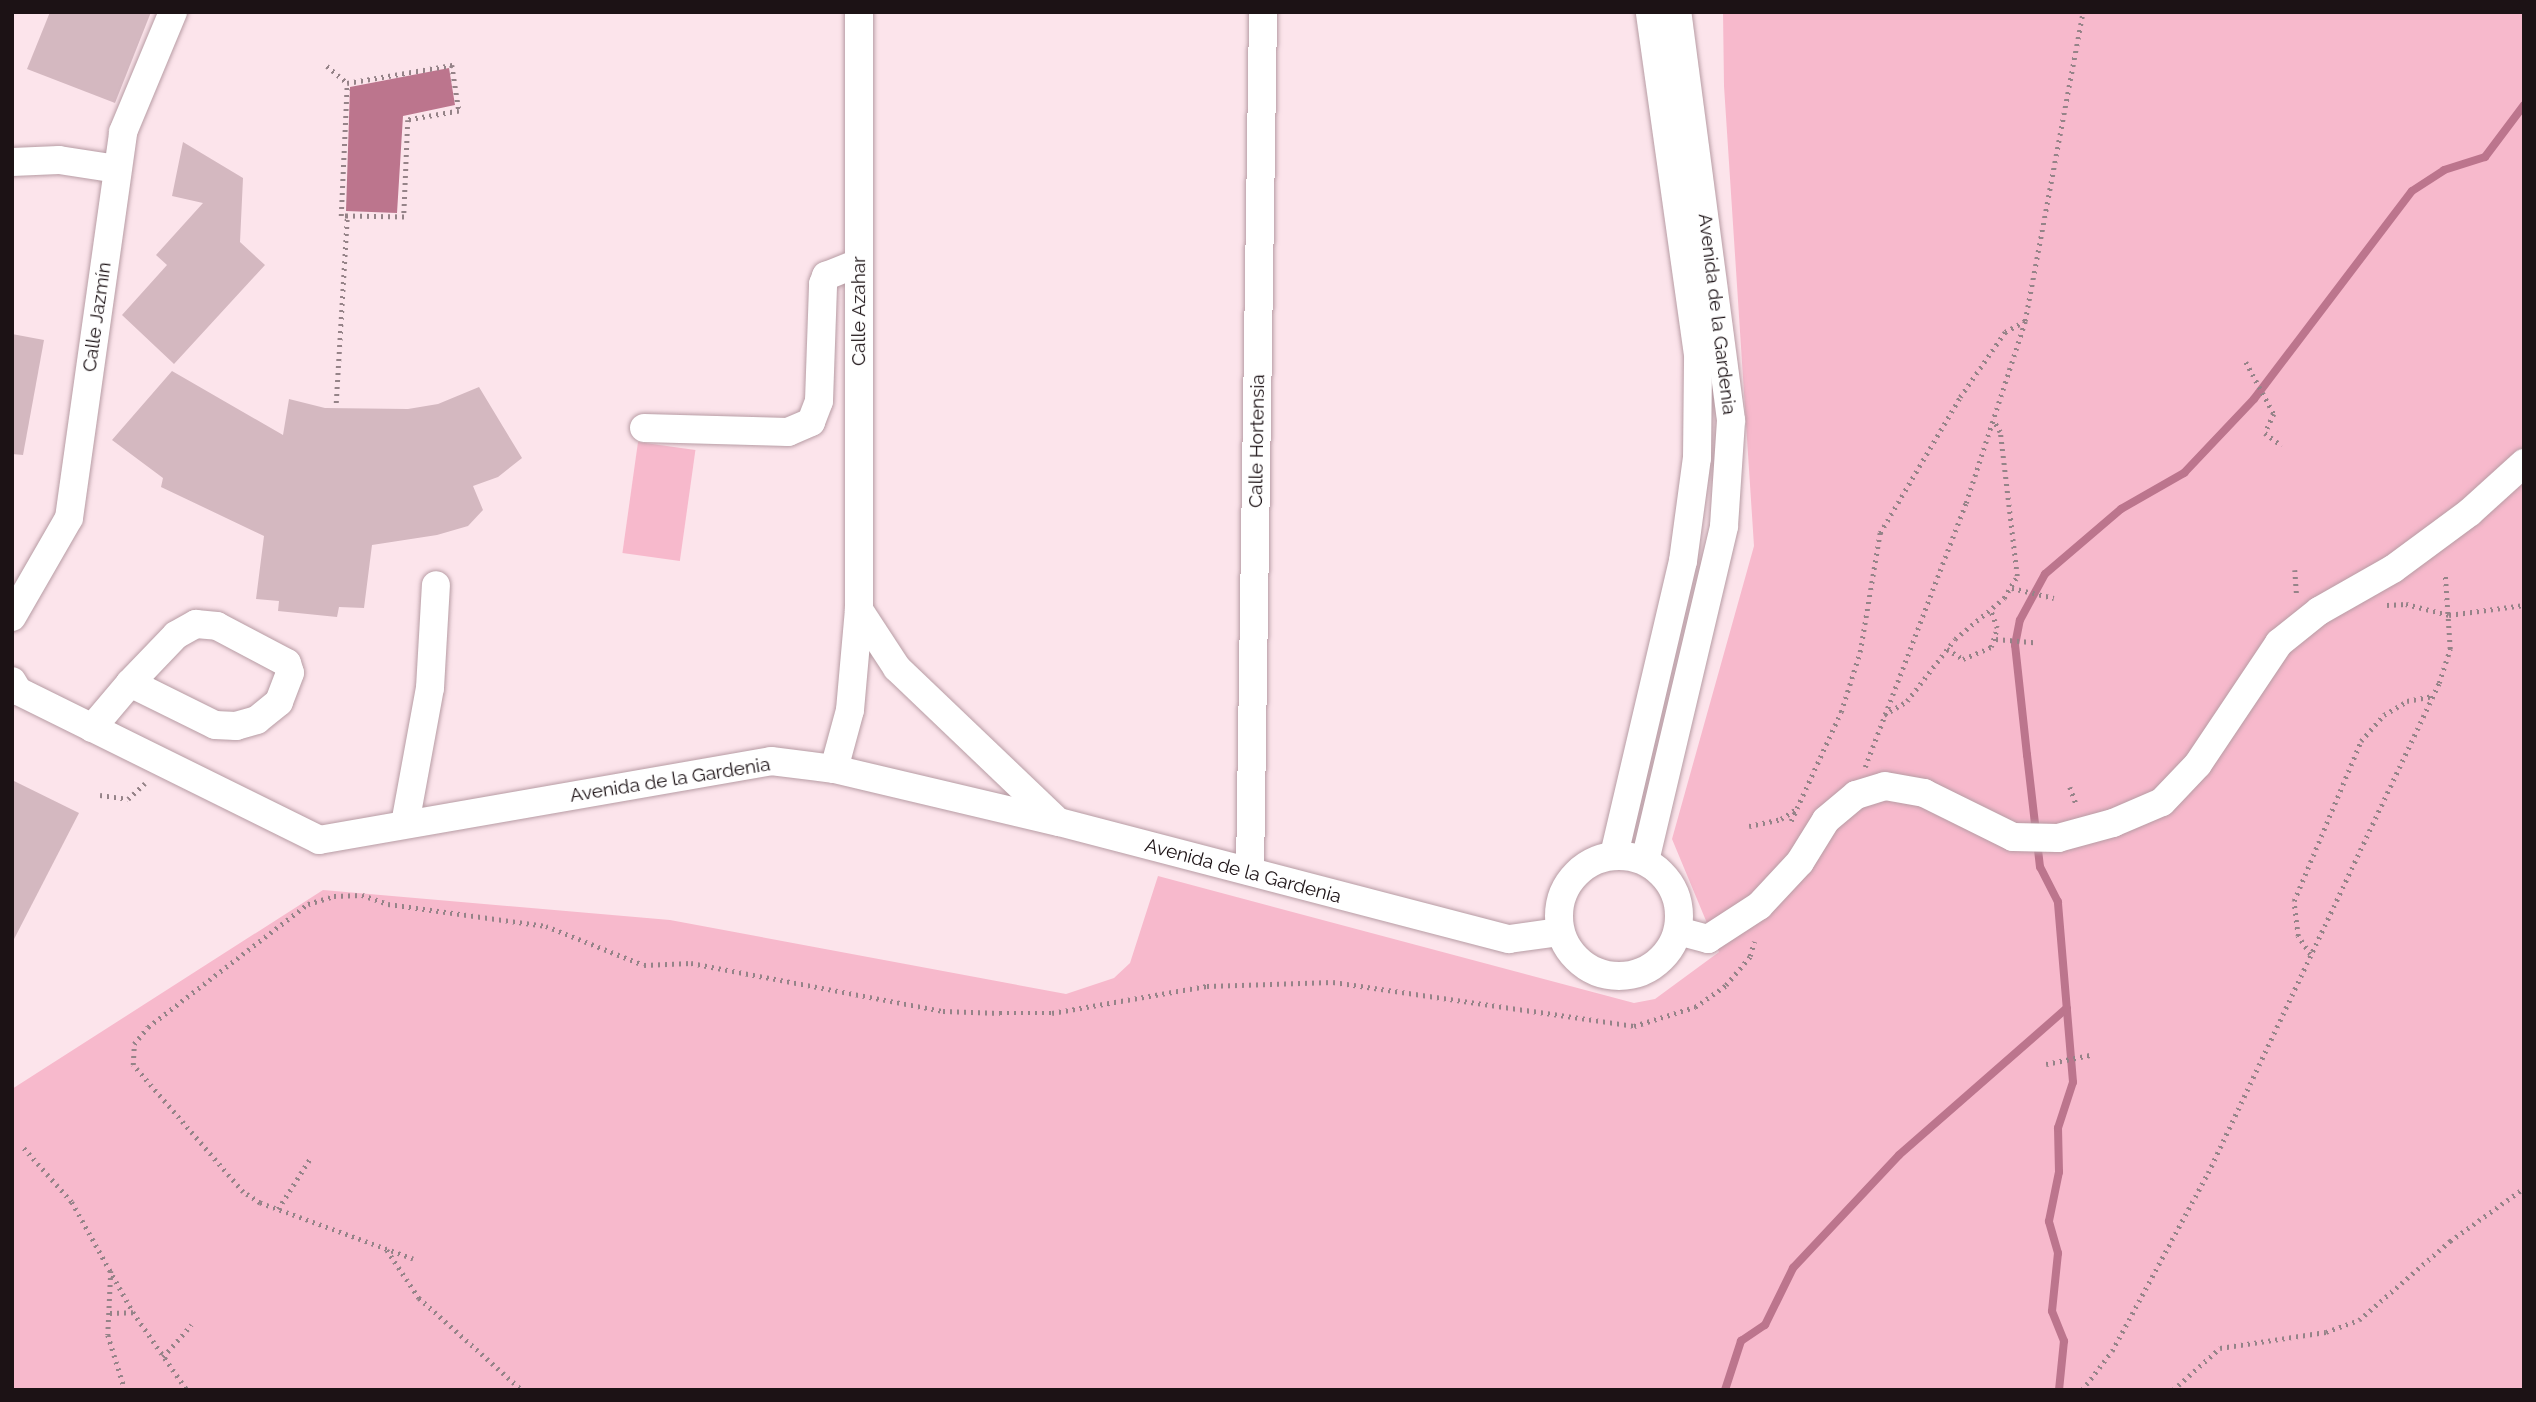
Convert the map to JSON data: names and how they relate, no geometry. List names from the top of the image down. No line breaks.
{"streets":{"street":["Calle Azahar","Avenida de la Gardenia","Calle Jazmín","Calle Hortensia"]},"crossings":[["Calle Azahar","Avenida de la Gardenia"],["Avenida de la Gardenia","Calle Hortensia"]]}
